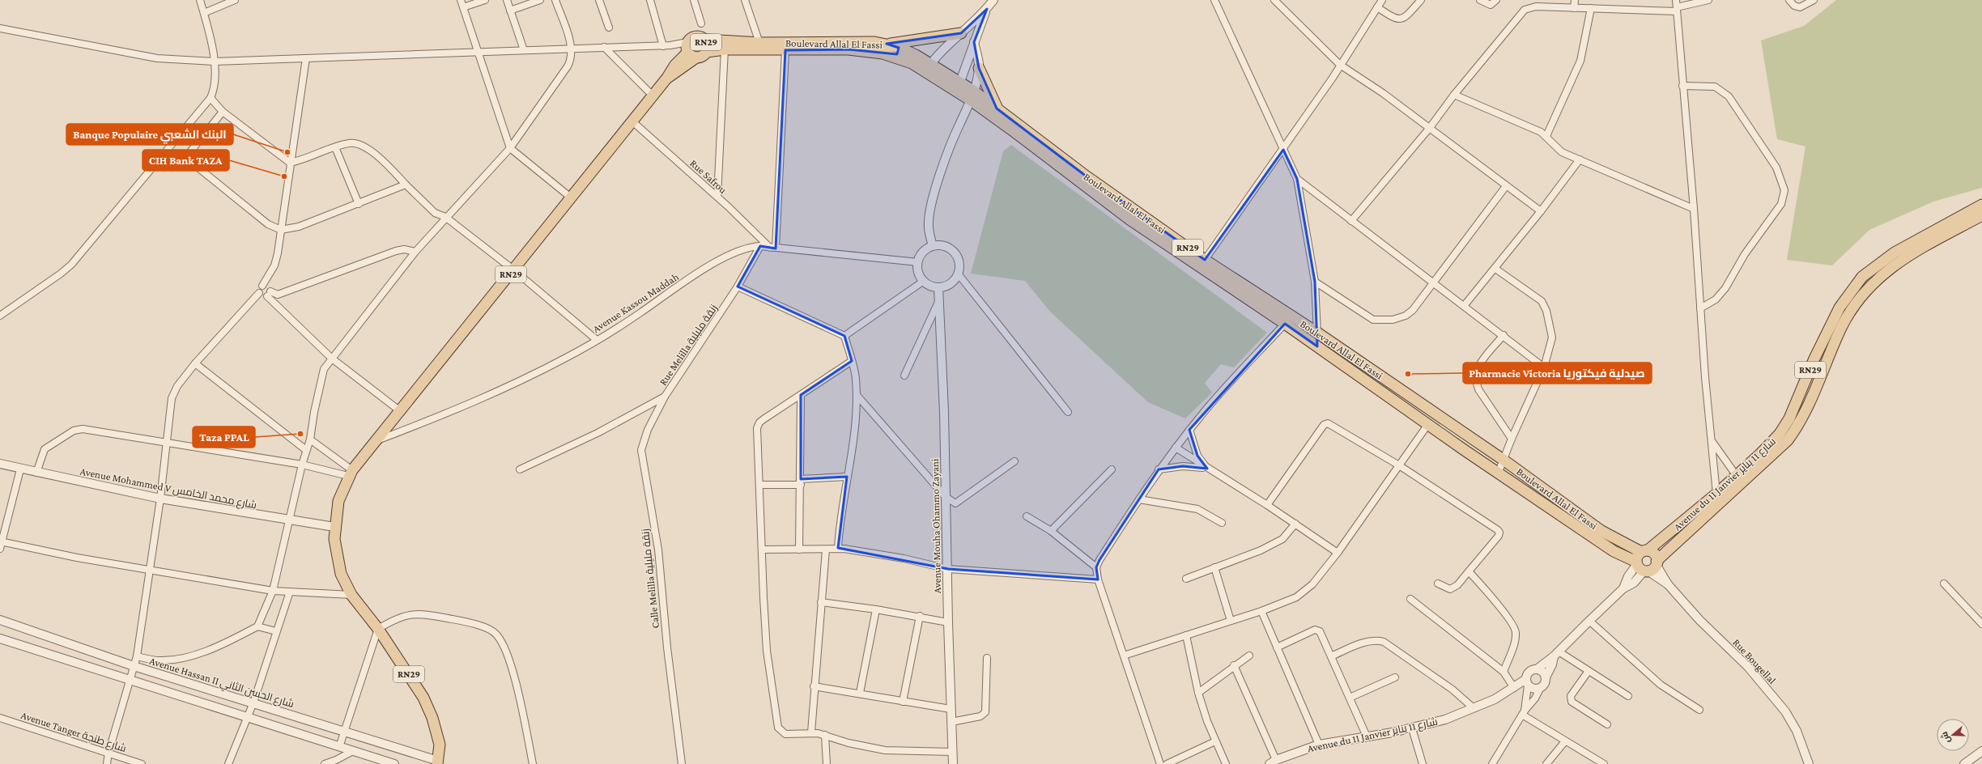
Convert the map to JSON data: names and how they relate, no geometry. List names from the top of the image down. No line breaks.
{"streets":{"main road":["RN29","Boulevard Allal El Fassi","Avenue du 11 Janvier شارع 11 يناير"],"street":["Rue Safrou","Avenue Kassou Maddah","Rue Melilla زنقة مليلية","Avenue Mohammed V شارع محمد الخامس","Avenue Mouha Ohammo Zayani","Calle Melilla زنقة مليلية","Rue Bougellal","Avenue Hassan II شارع الحسن الثاني","Avenue Tanger شارع طنجة"]},"crossings":[["RN29","Boulevard Allal El Fassi"],["RN29","Rue Safrou"],["RN29","Avenue Kassou Maddah"],["RN29","Avenue du 11 Janvier شارع 11 يناير"],["RN29","Avenue Mohammed V شارع محمد الخامس"],["RN29","Rue Bougellal"],["RN29","Avenue Hassan II شارع الحسن الثاني"],["Boulevard Allal El Fassi","Avenue du 11 Janvier شارع 11 يناير"],["Boulevard Allal El Fassi","Rue Bougellal"],["Rue Safrou","Avenue Kassou Maddah"],["Avenue Kassou Maddah","Rue Melilla زنقة مليلية"],["Avenue Kassou Maddah","Avenue Mouha Ohammo Zayani"],["Rue Melilla زنقة مليلية","Calle Melilla زنقة مليلية"],["Avenue du 11 Janvier شارع 11 يناير","Rue Bougellal"]],"places":["Banque Populaire البنك الشعبي","CIH Bank TAZA","Pharmacie Victoria صيدلية فيكتوريا","Taza PPAL"],"north":"left"}
